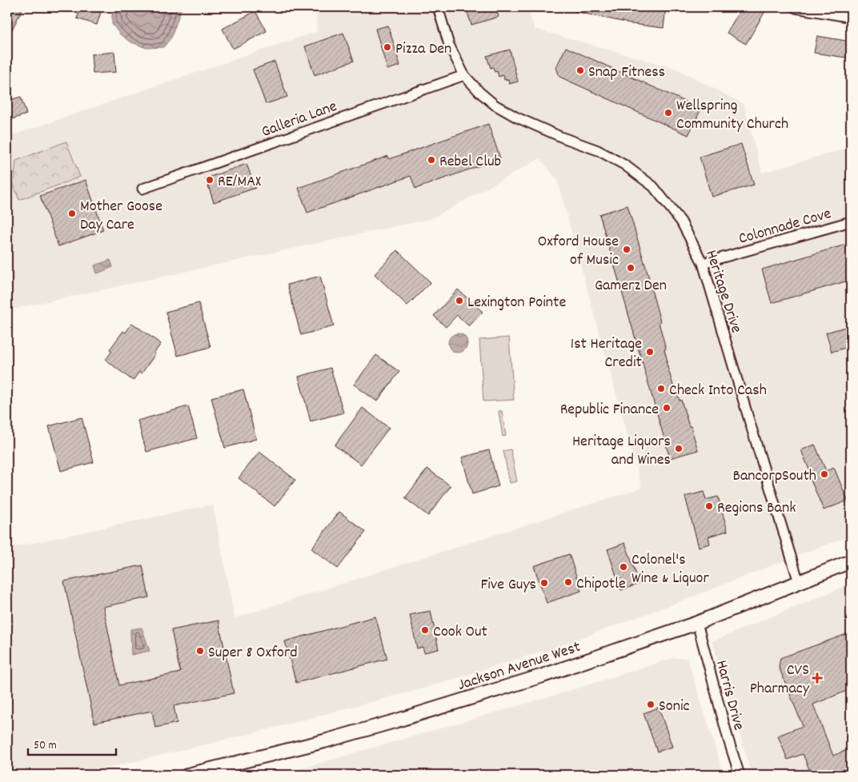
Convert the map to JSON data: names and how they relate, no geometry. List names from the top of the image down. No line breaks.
{"streets":{"main road":["Jackson Avenue West"],"street":["Galleria Lane","Colonnade Cove","Heritage Drive","Harris Drive"]},"crossings":[["Galleria Lane","Heritage Drive"],["Colonnade Cove","Heritage Drive"],["Heritage Drive","Jackson Avenue West"],["Jackson Avenue West","Harris Drive"]],"places":{"other":["Pizza Den","Snap Fitness","Wellspring Community Church","Rebel Club","RE/MAX","Mother Goose Day Care","Oxford House of Music","Gamerz Den","Lexington Pointe","1st Heritage Credit","Check Into Cash","Republic Finance","Heritage Liquors and Wines","BancorpSouth","Regions Bank","Colonel's Wine & Liquor","Chipotle","Five Guys","Cook Out","Super 8 Oxford","Sonic"],"health":["CVS Pharmacy"]},"scale_bar":"50 m"}
